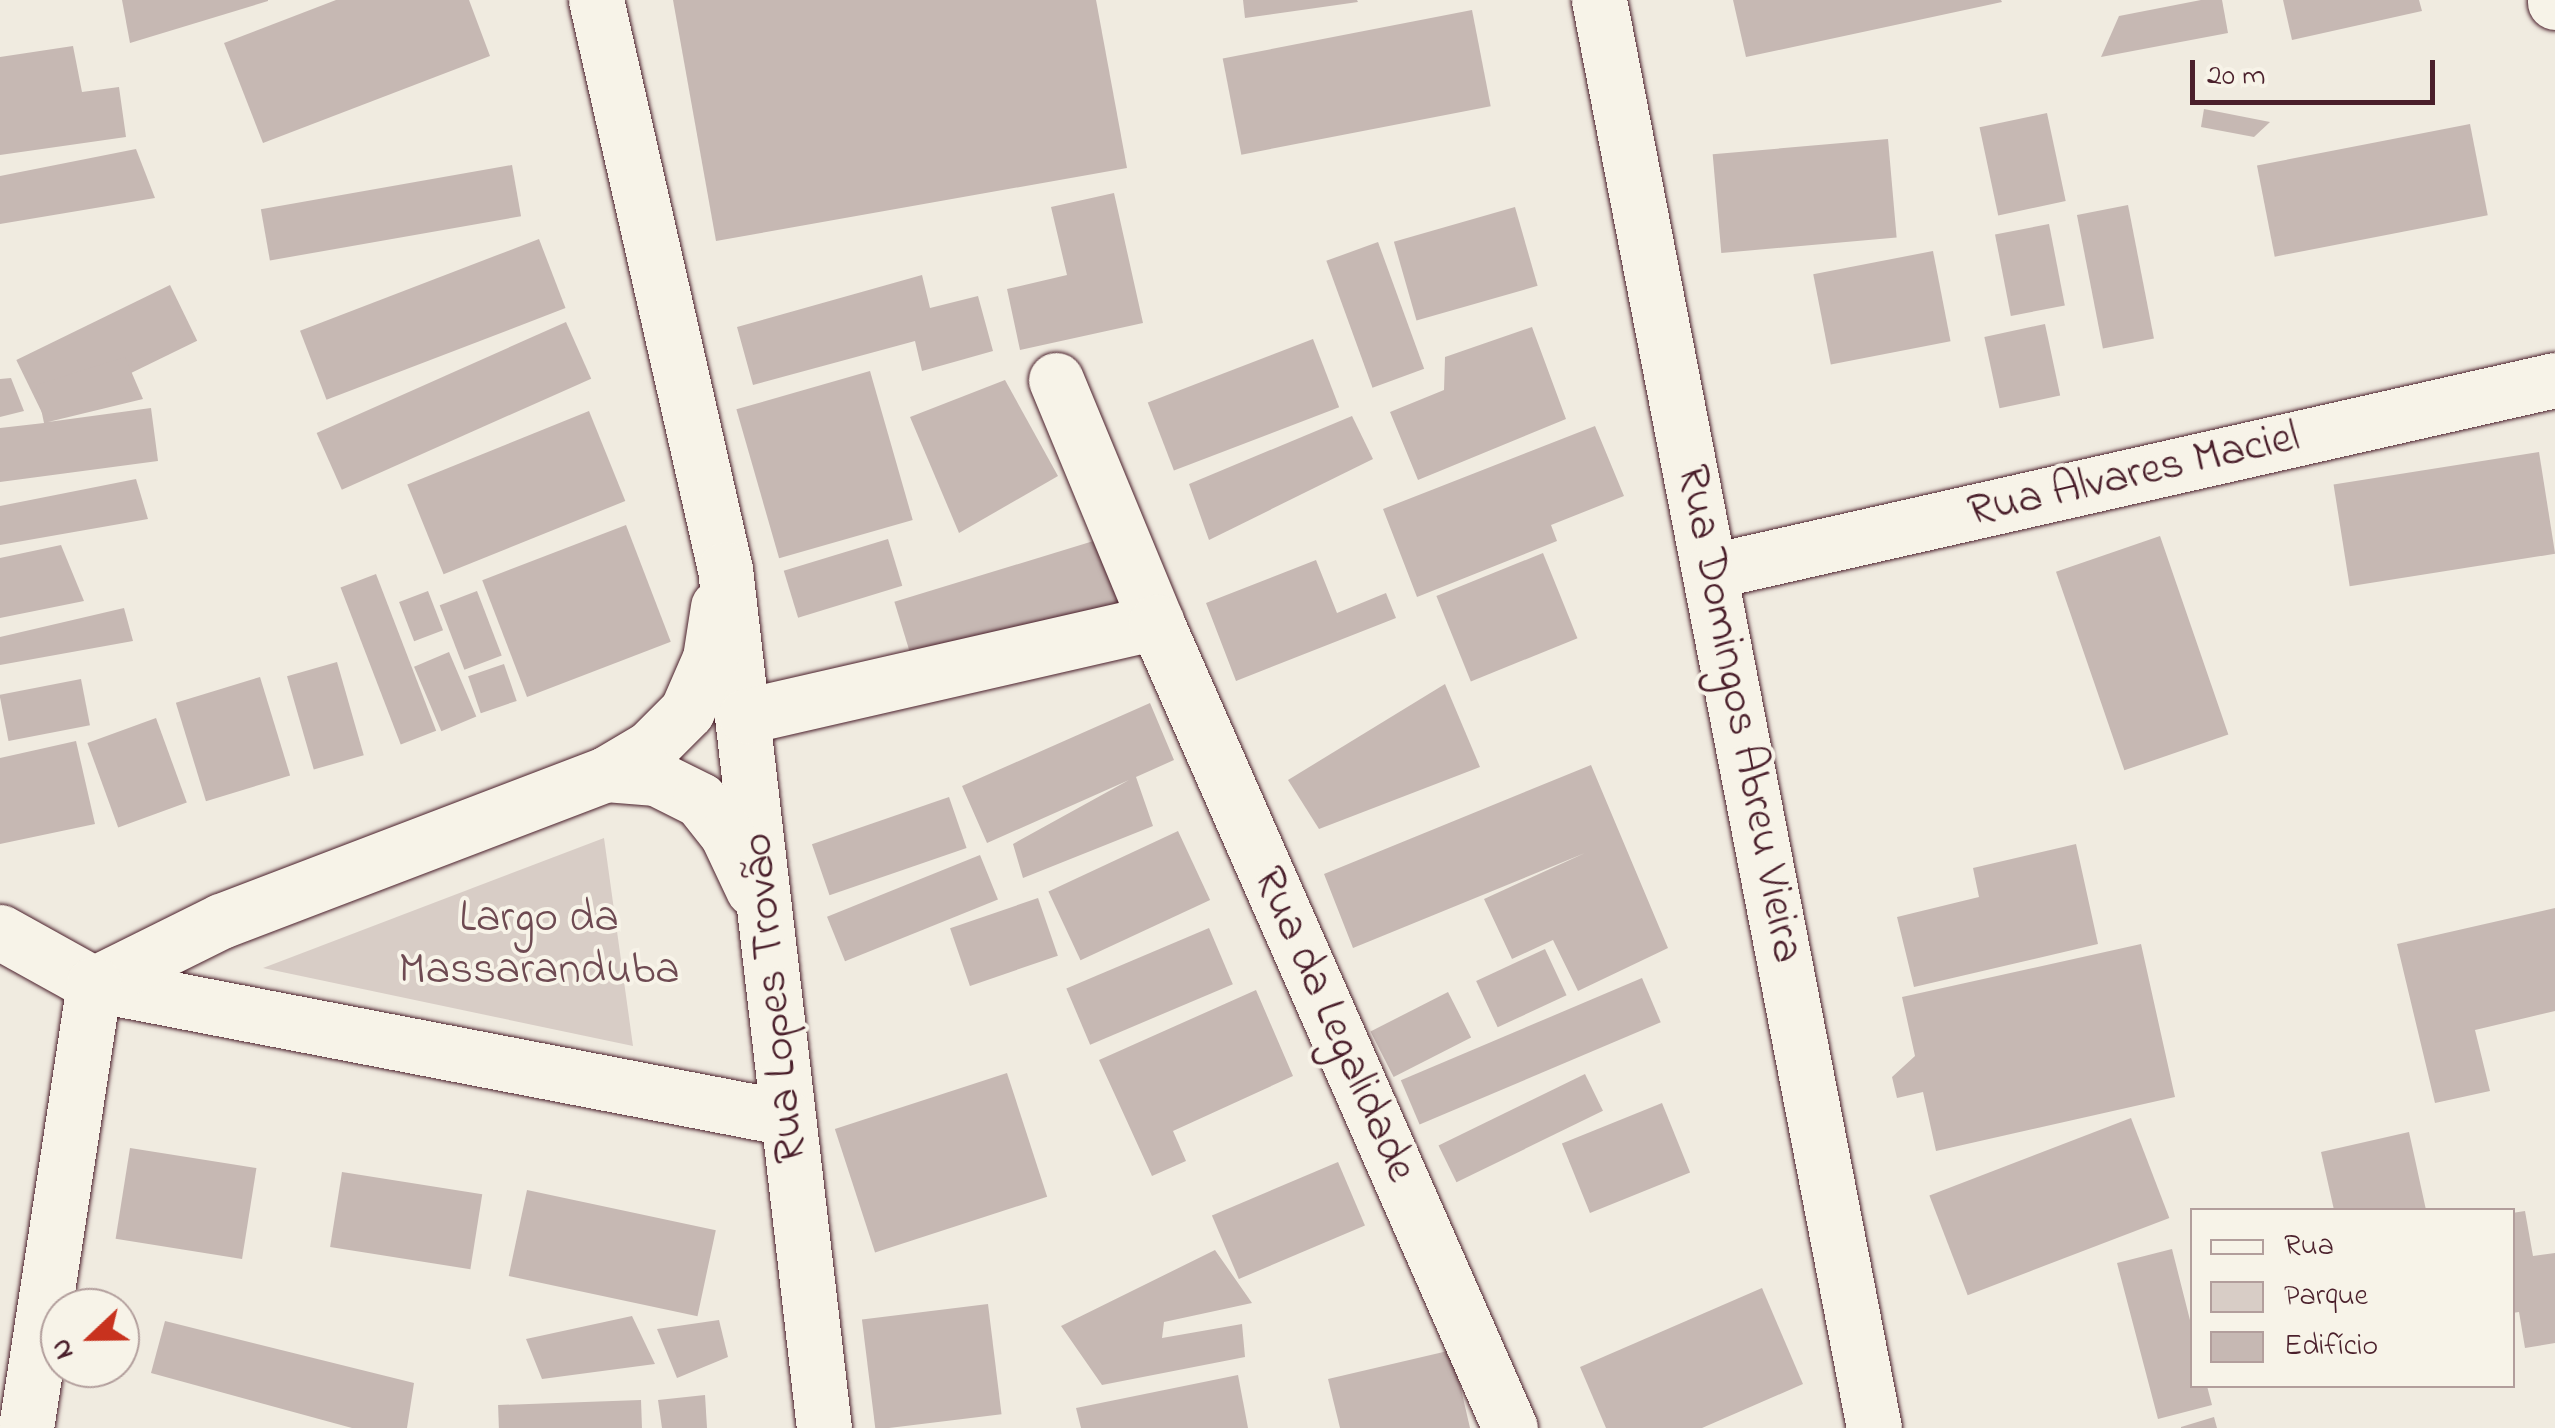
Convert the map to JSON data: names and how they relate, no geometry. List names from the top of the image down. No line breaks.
{"streets":{"street":["Rua Alvares Maciel","Rua Domingos Abreu Vieira","Rua Lopes Trovão","Rua da Legalidade"]},"crossings":[["Rua Alvares Maciel","Rua Domingos Abreu Vieira"]],"parks":["Largo da Massaranduba"],"legend":["Rua","Parque","Edifício"],"scale_bar":"20 m","north":"left"}
